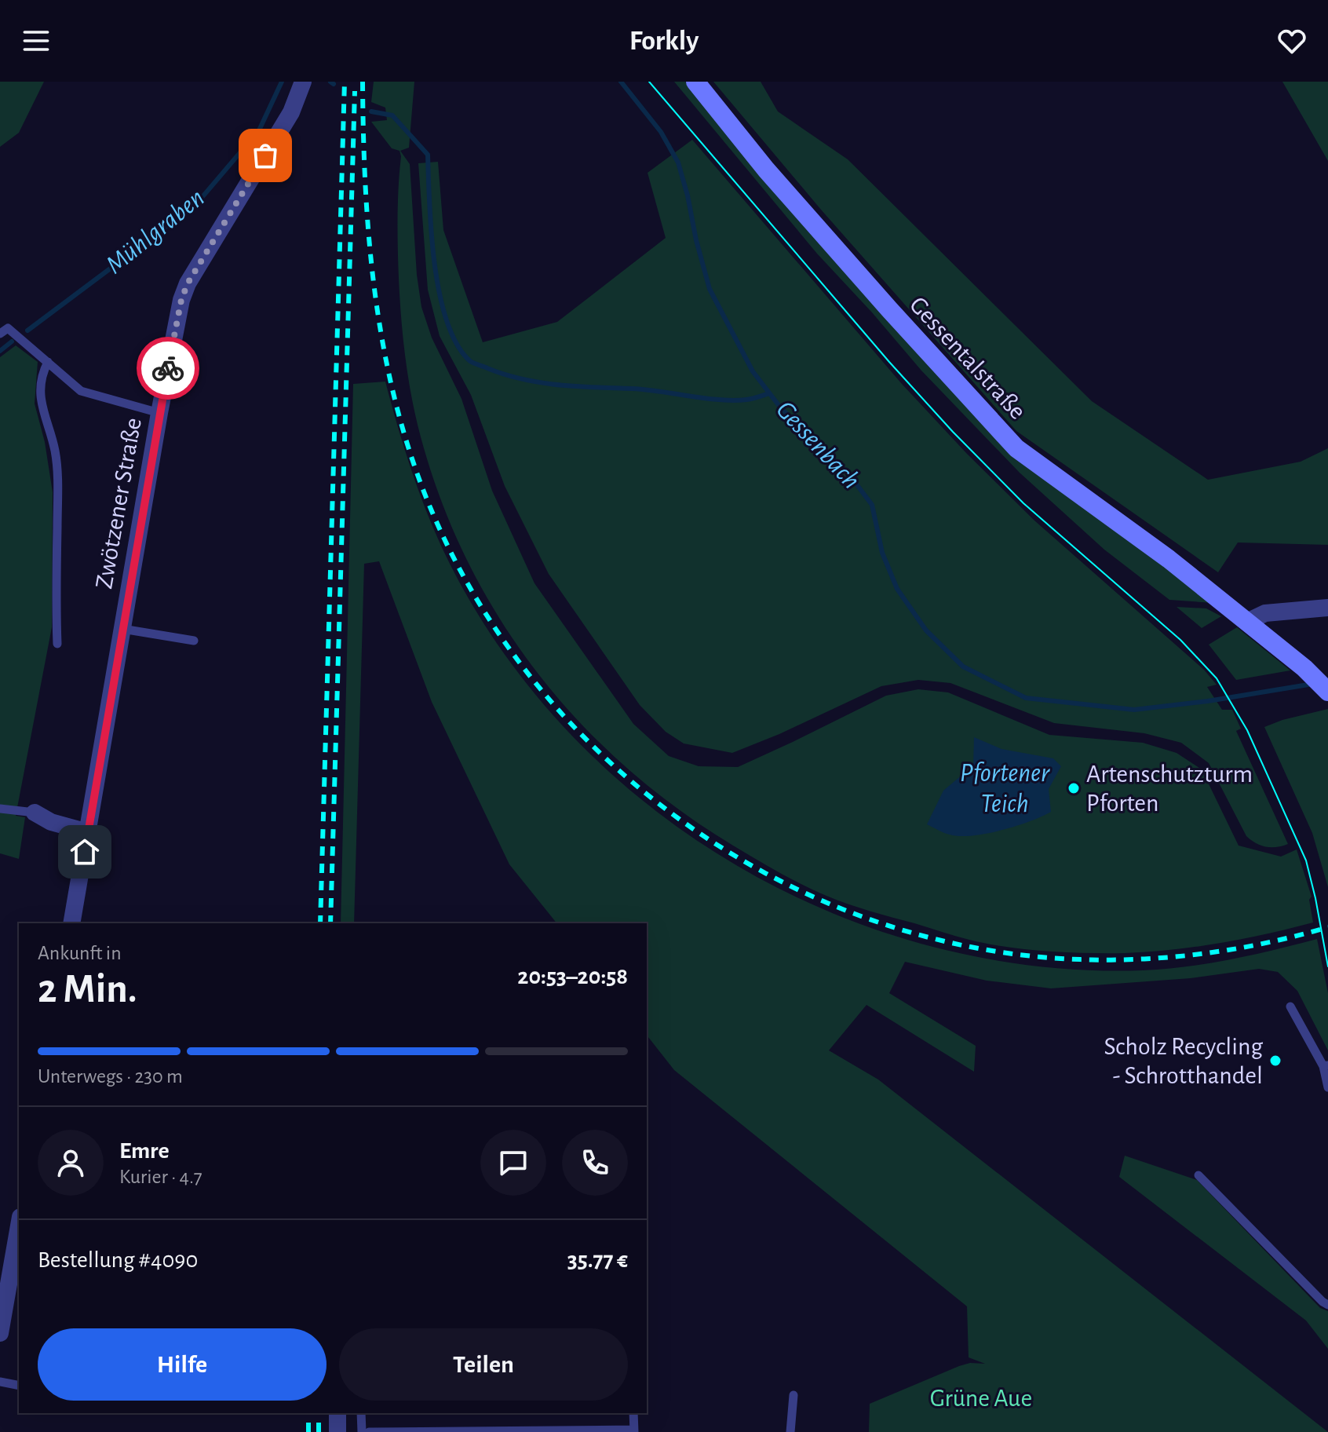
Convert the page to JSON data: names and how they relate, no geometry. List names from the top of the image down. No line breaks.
{"streets":{"main road":["Gessentalstraße"],"street":["Zwötzener Straße"]},"water":["Mühlgraben","Gessenbach","Pfortener Teich"],"parks":["Grüne Aue"],"places":["Artenschutzturm Pforten","Scholz Recycling - Schrotthandel"],"page":{"header":"Forkly","heading":["2 Min.","Ankunft in","20:53–20:58"],"panel":["Emre","Kurier · 4.7","Bestellung #4090","35.77 €"],"bar":"Unterwegs · 230 m","buttons":["Hilfe","Teilen"]}}
